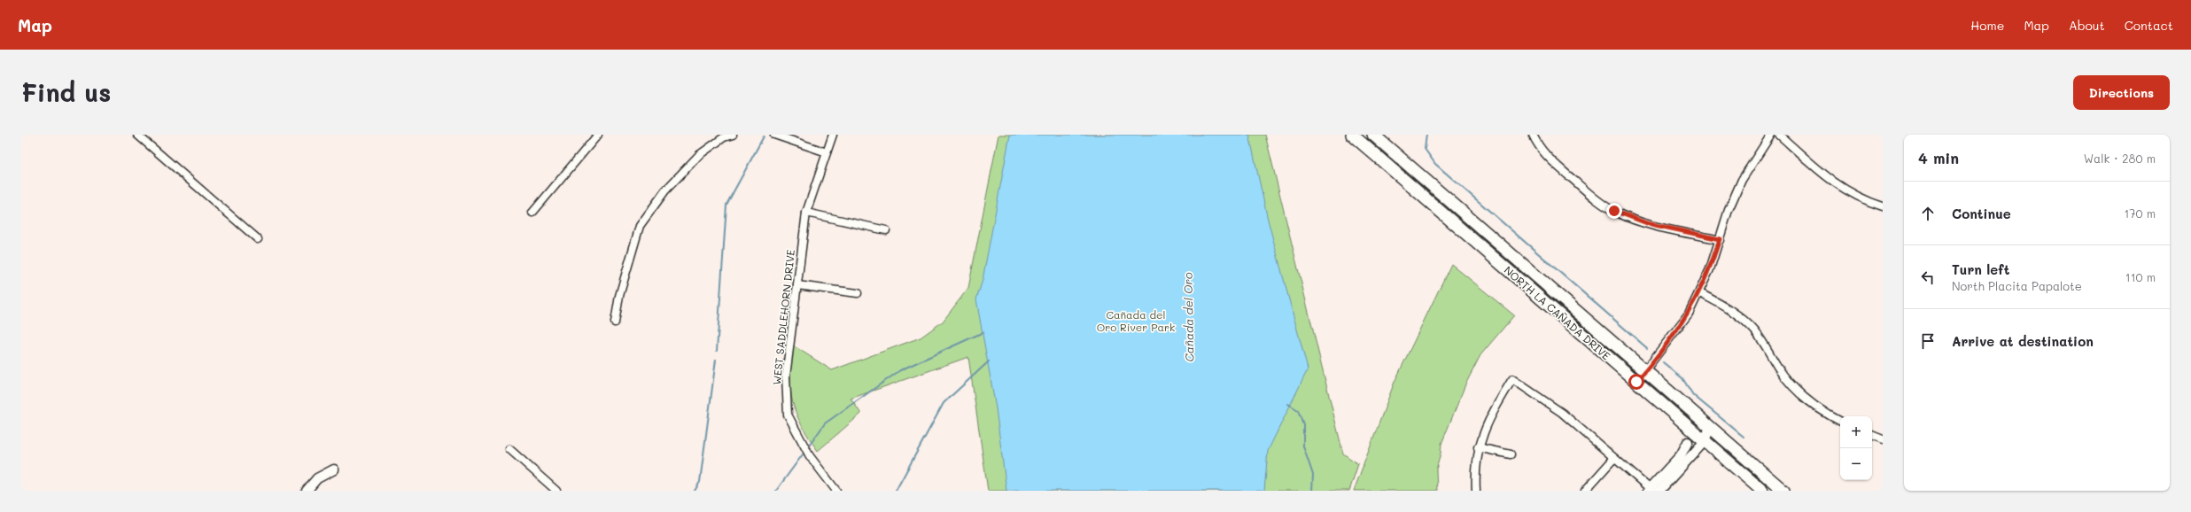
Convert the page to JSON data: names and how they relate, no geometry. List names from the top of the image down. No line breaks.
{"streets":{"main road":["NORTH LA CAÑADA DRIVE"],"street":["WEST SADDLEHORN DRIVE"]},"water":["Cañada del Oro"],"parks":["Cañada del Oro River Park"],"page":{"header":"Map","nav":["Home","Map","About","Contact"],"buttons":"Directions","title":"Find us","heading":["4 min","Walk · 280 m"],"list":[["Continue","170 m"],["Turn left","North Placita Papalote","110 m"],"Arrive at destination"],"map_buttons":["+","−"]}}
